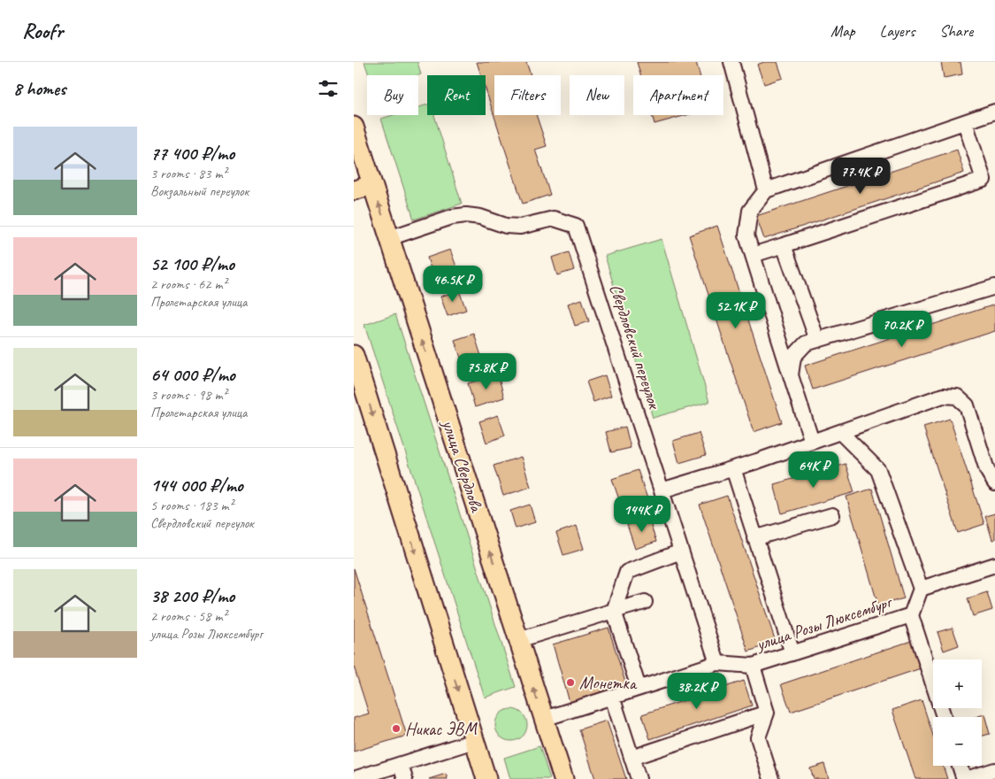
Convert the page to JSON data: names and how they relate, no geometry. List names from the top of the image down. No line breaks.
{"streets":{"main road":["улица Свердлова"],"street":["Свердловский переулок","улица Розы Люксембург"]},"crossings":[["Свердловский переулок","улица Свердлова"],["Свердловский переулок","улица Розы Люксембург"],["улица Свердлова","улица Розы Люксембург"]],"places":["Монетка","Никас ЭВМ"],"page":{"header":"Roofr","nav":["Map","Layers","Share"],"heading":"8 homes","chip":["Buy","Rent","Filters","New","Apartment"],"list":[{"name":"77 400 ₽/mo","note":"3 rooms · 83 m² · Вокзальный переулок"},{"name":"52 100 ₽/mo","note":"2 rooms · 62 m² · Пролетарская улица"},{"name":"64 000 ₽/mo","note":"3 rooms · 98 m² · Пролетарская улица"},{"name":"144 000 ₽/mo","note":"5 rooms · 183 m² · Свердловский переулок"},{"name":"38 200 ₽/mo","note":"2 rooms · 58 m² · улица Розы Люксембург"}],"price":["77.4K ₽","46.5K ₽","52.1K ₽","70.2K ₽","75.8K ₽","64K ₽","144K ₽","38.2K ₽"],"map_buttons":["+","−"]}}
